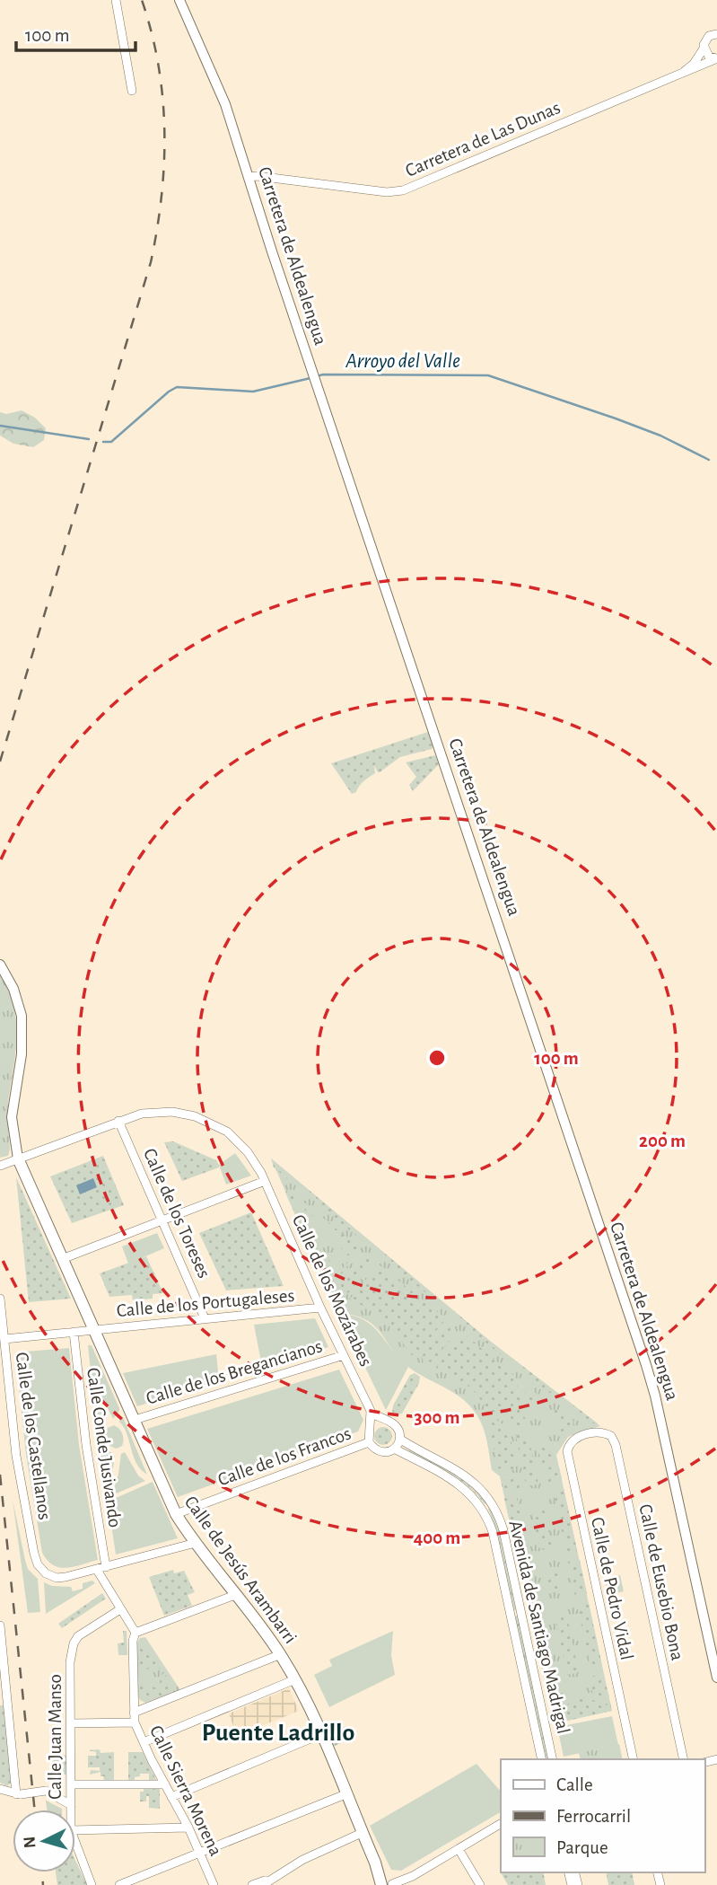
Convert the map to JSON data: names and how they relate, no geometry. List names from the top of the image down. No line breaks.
{"streets":{"main road":["Calle de Jesús Arambarri"],"street":["Carretera de Las Dunas","Carretera de Aldealengua","Calle de los Toreses","Calle de los Mozárabes","Calle de los Portugaleses","Calle de los Bregancianos","Calle de los Castellanos","Calle Conde Jusivando","Calle de los Francos","Calle de Eusebio Bona","Calle de Pedro Vidal","Avenida de Santiago Madrigal","Calle Juan Manso","Calle Sierra Morena"]},"crossings":[["Carretera de Las Dunas","Carretera de Aldealengua"],["Calle de los Toreses","Calle de los Mozárabes"],["Calle de los Toreses","Calle de los Portugaleses"],["Calle de los Mozárabes","Calle de los Portugaleses"],["Calle de los Mozárabes","Calle de los Bregancianos"],["Calle de los Mozárabes","Calle de Jesús Arambarri"],["Calle de los Portugaleses","Calle de los Castellanos"],["Calle de los Portugaleses","Calle Conde Jusivando"],["Calle de los Portugaleses","Calle de Jesús Arambarri"],["Calle de los Bregancianos","Calle de Jesús Arambarri"],["Calle de los Castellanos","Calle Conde Jusivando"],["Calle de los Francos","Calle de Jesús Arambarri"],["Calle de los Francos","Avenida de Santiago Madrigal"],["Calle de Eusebio Bona","Calle de Pedro Vidal"]],"districts":["Puente Ladrillo"],"water":["Arroyo del Valle"],"legend":["Calle","Ferrocarril","Parque"],"scale_bar":"100 m","north":"left","rings":["100 m","200 m","300 m","400 m"]}
